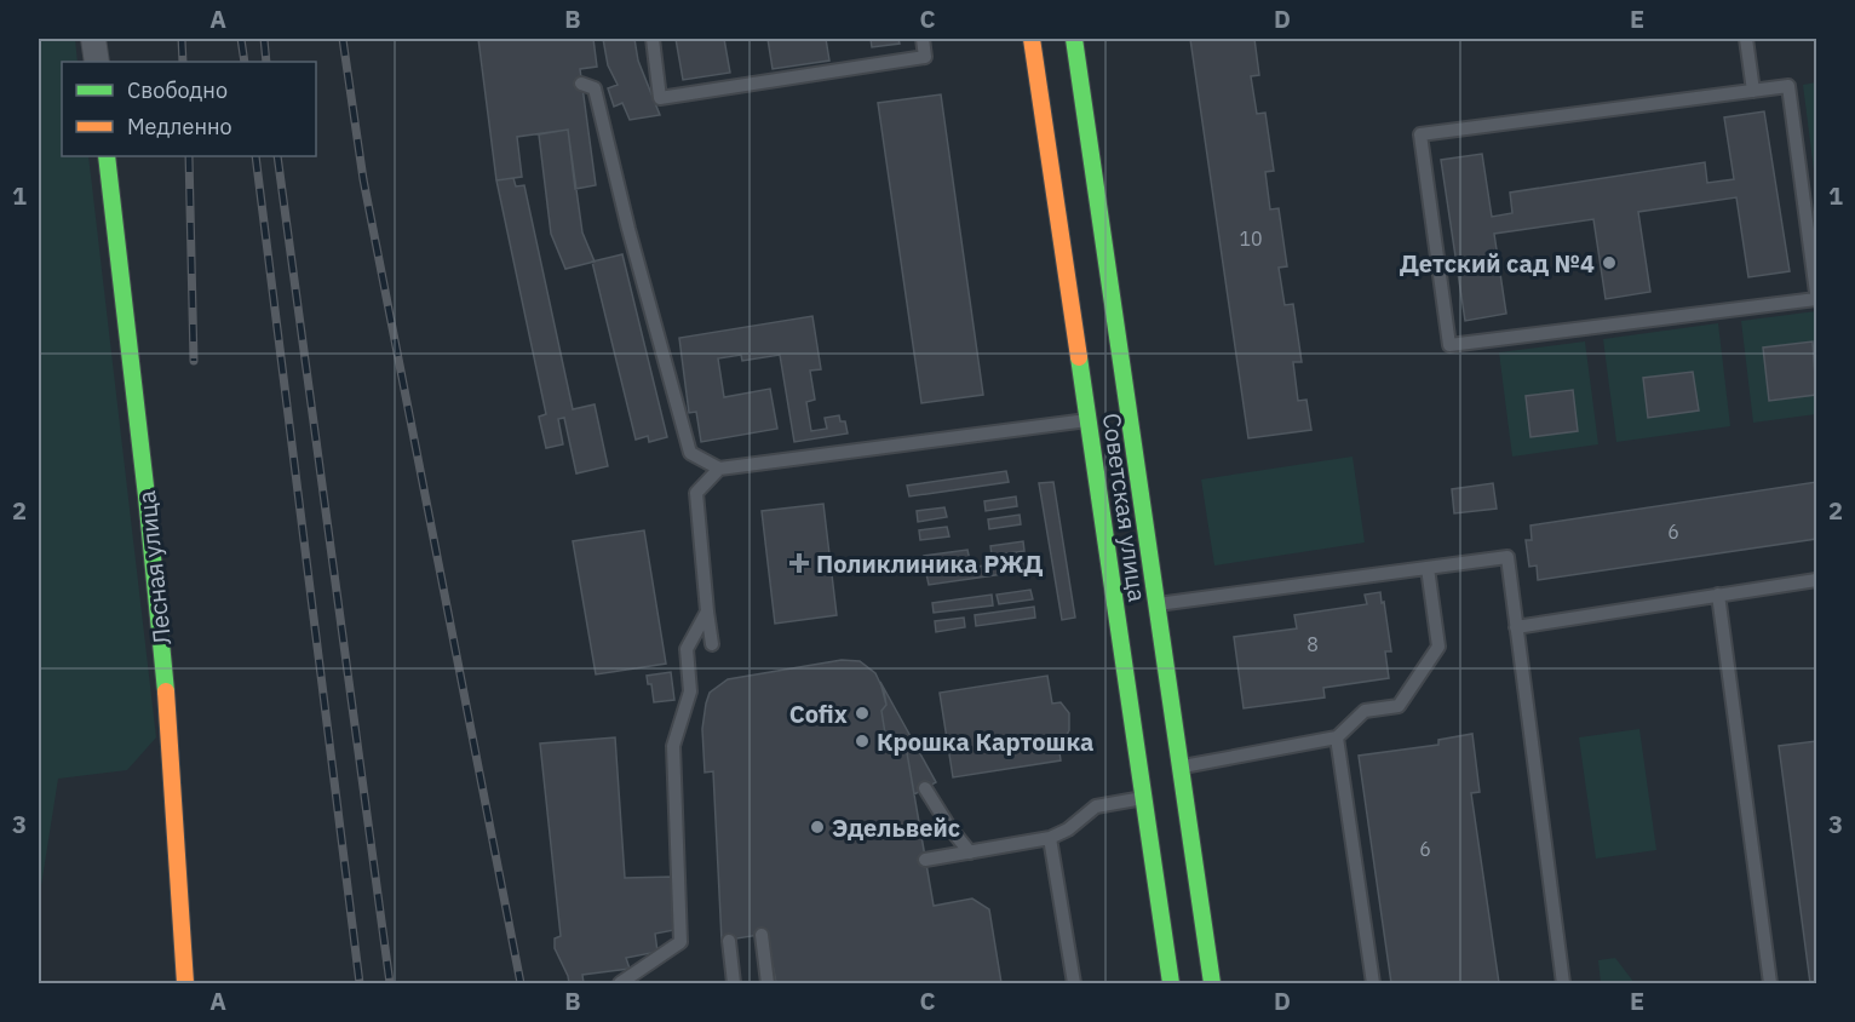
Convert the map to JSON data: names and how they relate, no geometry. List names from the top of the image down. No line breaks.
{"streets":{"main road":["Советская улица","Лесная улица"]},"places":{"other":["Детский сад №4","Cofix","Крошка Картошка","Эдельвейс"],"health":["Поликлиника РЖД"]},"house_numbers":["10","6","8","6"],"legend":["Свободно","Медленно"],"grid":{"columns":["A","B","C","D","E"],"rows":["1","2","3"]}}
